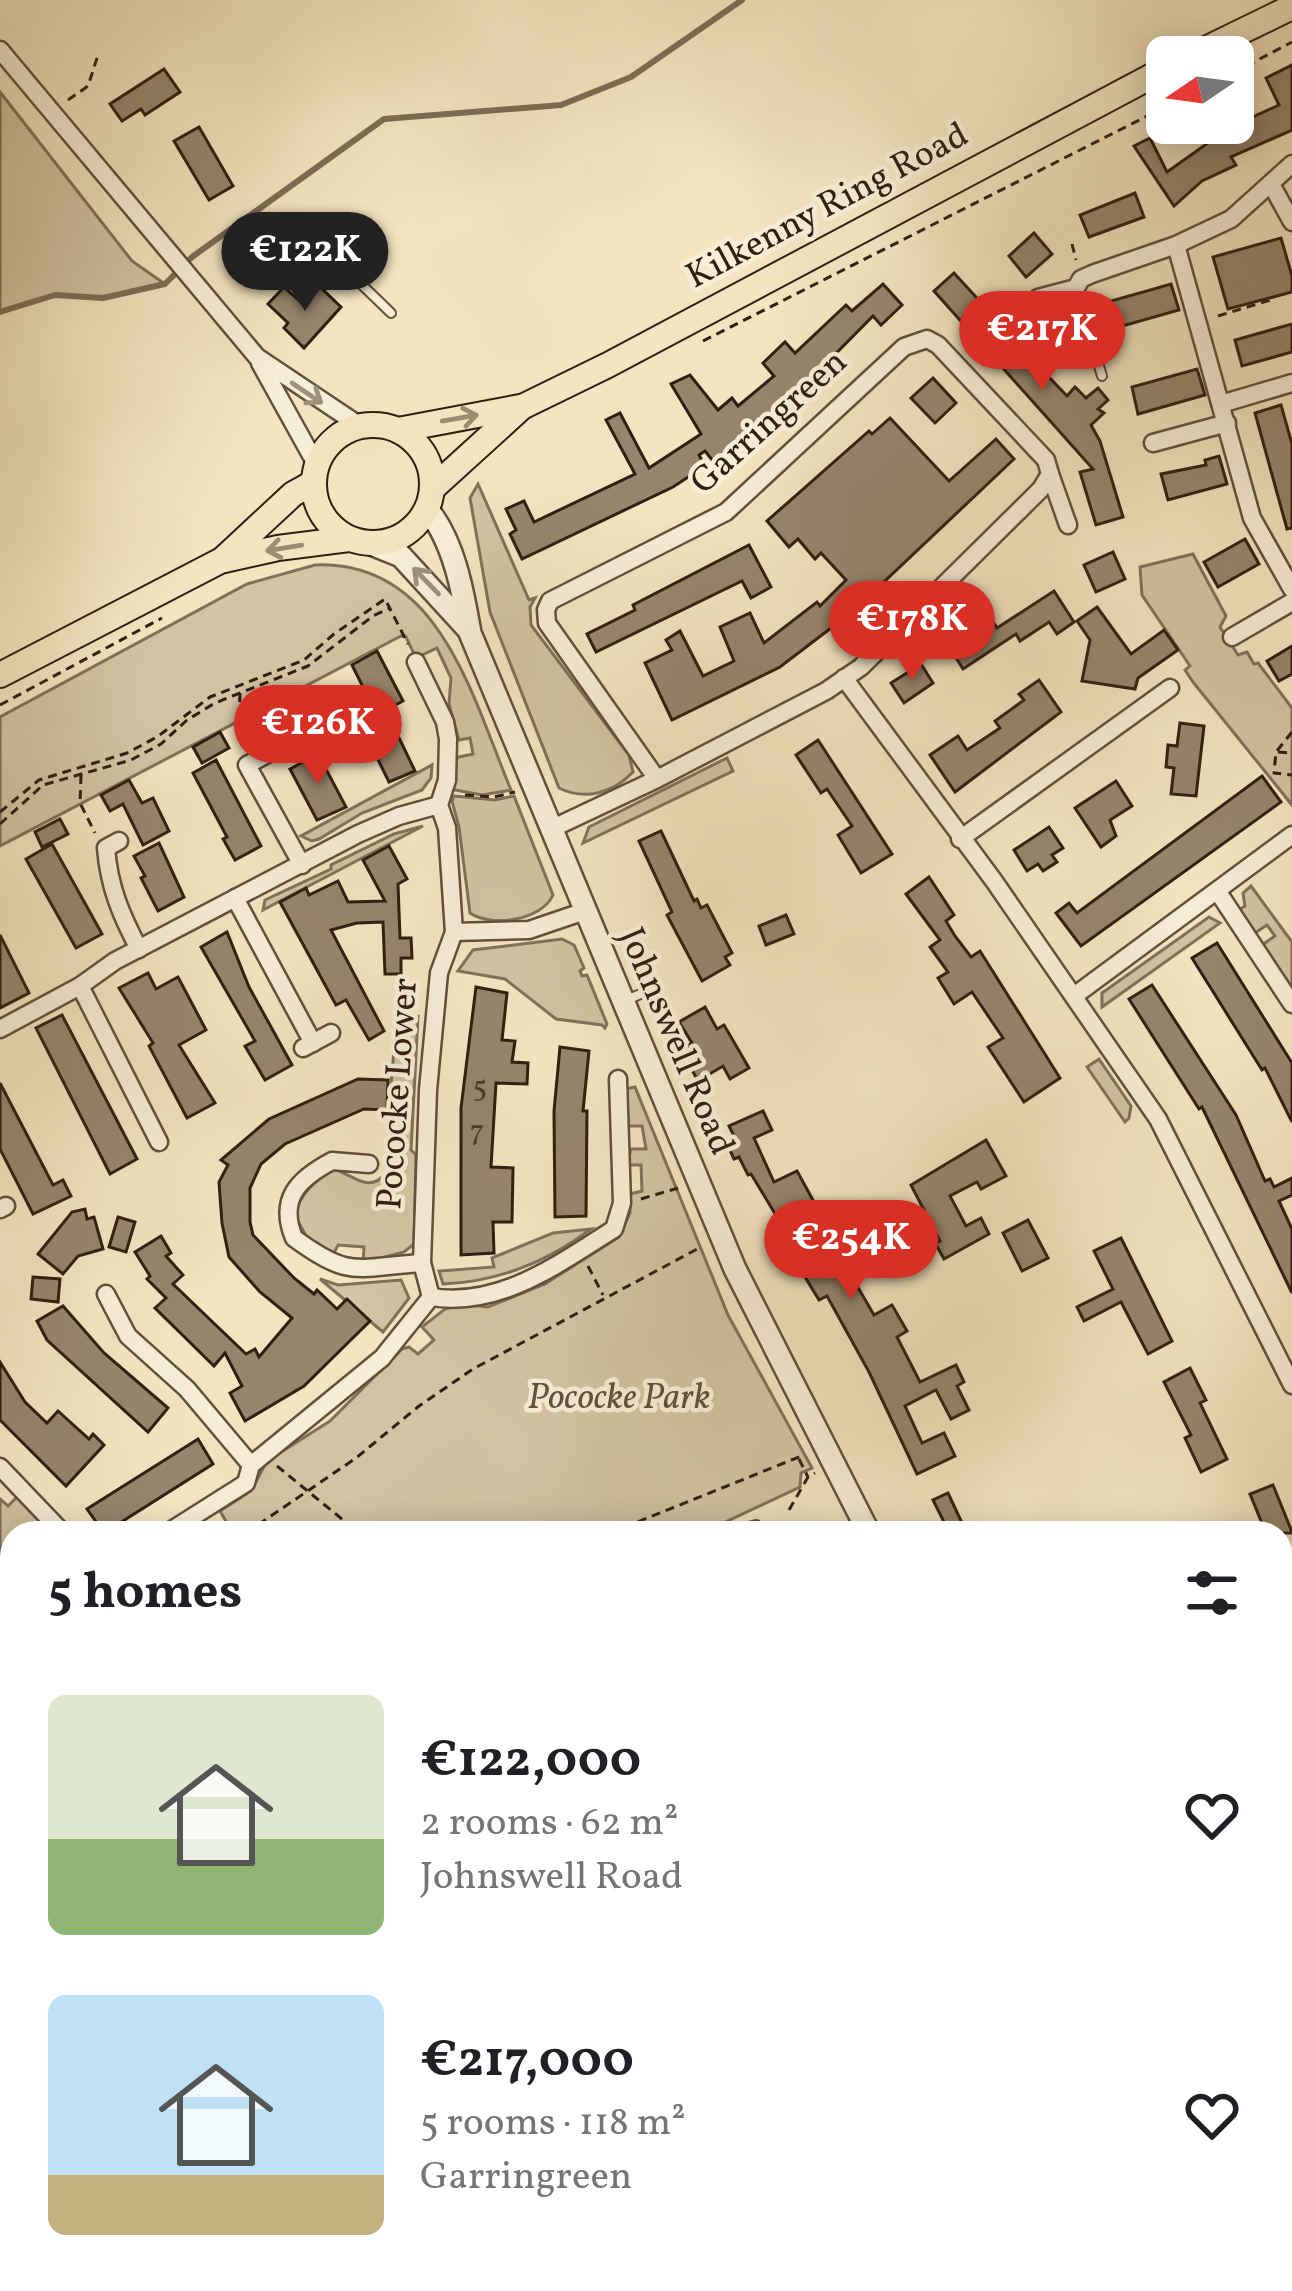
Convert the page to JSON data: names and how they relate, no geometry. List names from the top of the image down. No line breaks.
{"streets":{"main road":["Kilkenny Ring Road"],"street":["Garringreen","Johnswell Road","Pococke Lower"]},"crossings":[["Kilkenny Ring Road","Johnswell Road"]],"parks":["Pococke Park"],"house_numbers":["5","7"],"north":"left","page":{"price":["€122K","€217K","€178K","€126K","€254K"],"heading":"5 homes","list":[{"name":"€122,000","note":"2 rooms · 62 m² · Johnswell Road"},{"name":"€217,000","note":"5 rooms · 118 m² · Garringreen"}]}}
